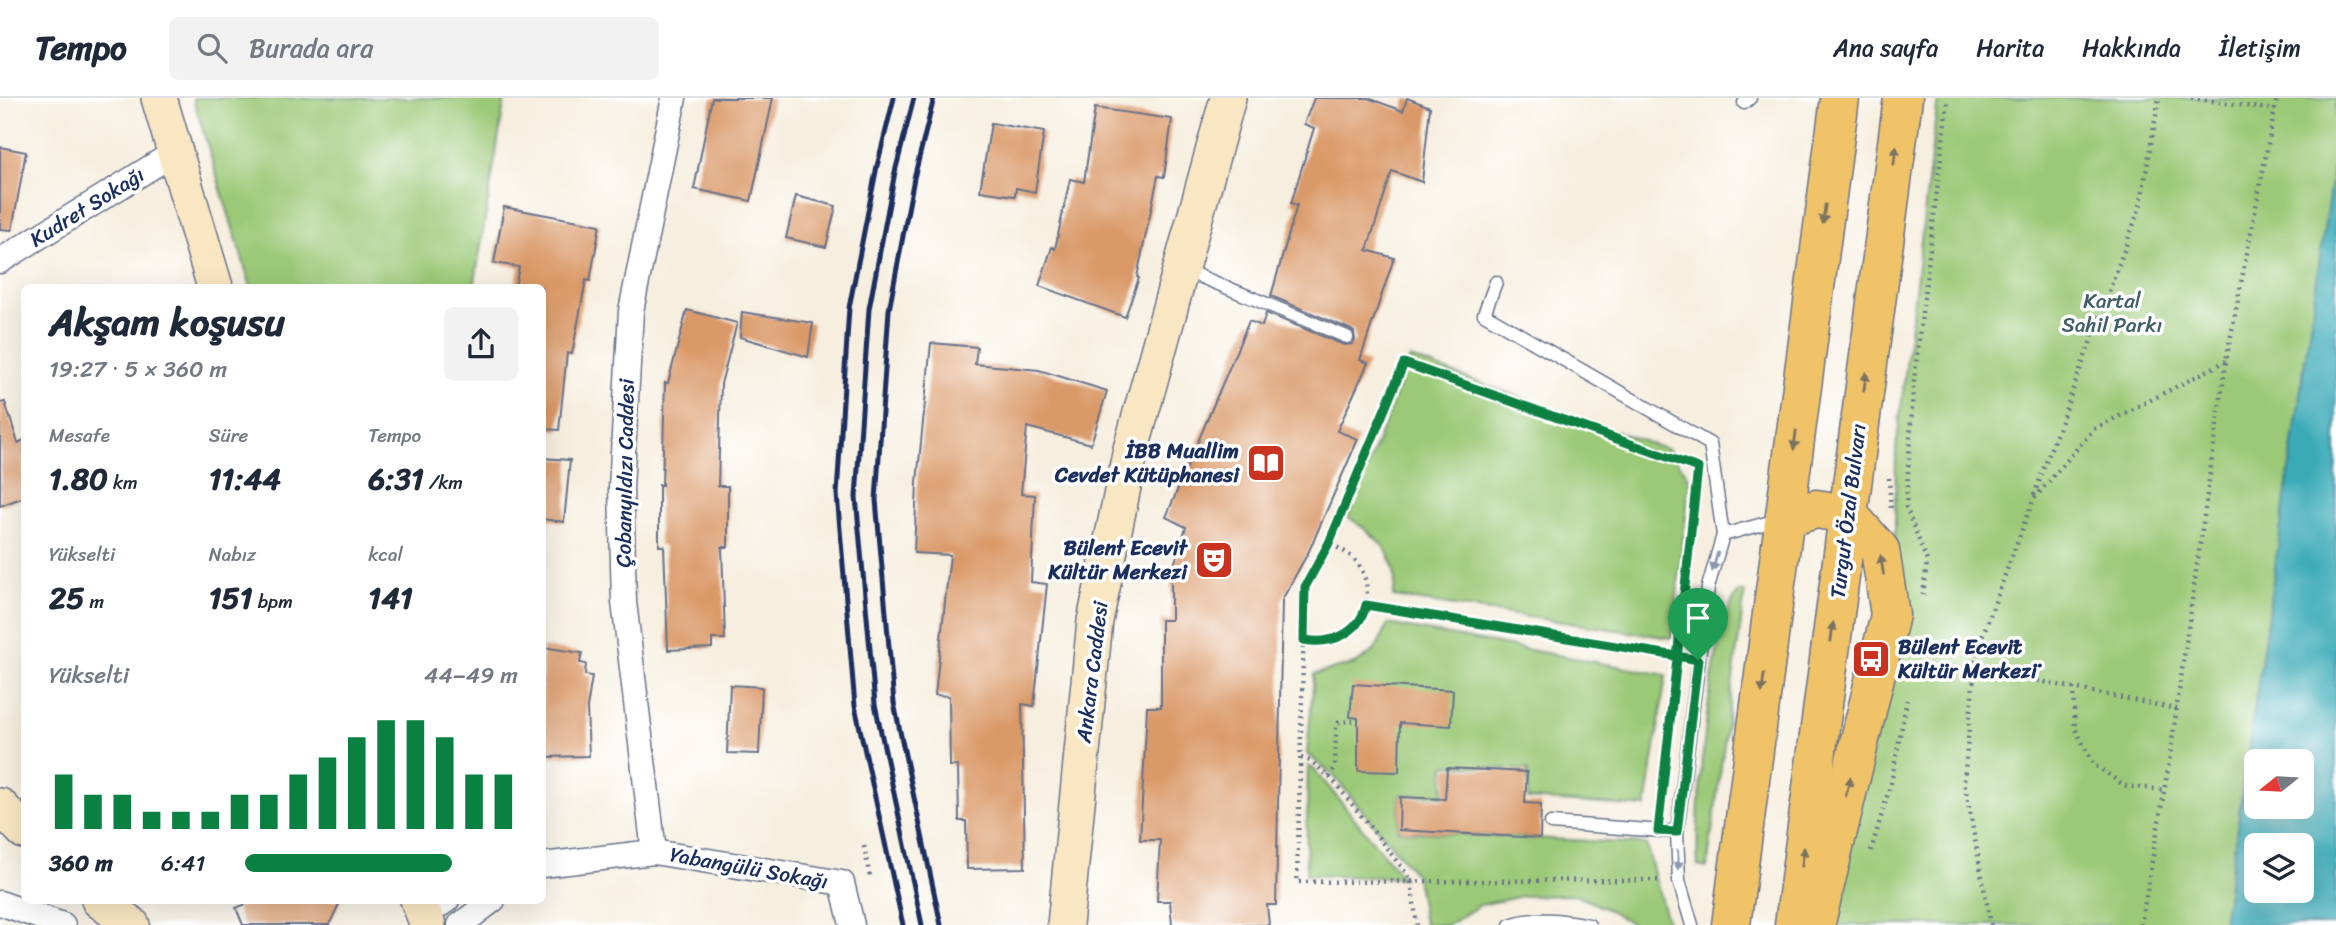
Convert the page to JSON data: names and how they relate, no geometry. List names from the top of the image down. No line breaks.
{"streets":{"highway":["Turgut Özal Bulvarı"],"main road":["Ankara Caddesi"],"street":["Kudret Sokağı","Çobanyıldızı Caddesi","Yabangülü Sokağı"]},"crossings":[["Çobanyıldızı Caddesi","Yabangülü Sokağı"]],"parks":["Kartal Sahil Parkı"],"places":{"library":["İBB Muallim Cevdet Kütüphanesi"],"theatre":["Bülent Ecevit Kültür Merkezi"],"bus stop":["Bülent Ecevi̇t Kültür Merkezi̇"]},"north":"left","page":{"header":"Tempo","search":"Burada ara","nav":["Ana sayfa","Harita","Hakkında","İletişim"],"heading":["Akşam koşusu","19:27 · 5 × 360 m"],"stats":[["Mesafe","1.80 km"],["Süre","11:44"],["Tempo","6:31 /km"],["Yükselti","25 m"],["Nabız","151 bpm"],["kcal","141"]],"chart":["Yükselti","44–49 m"],"list":[{"name":"360 m","note":"6:41"}]}}
